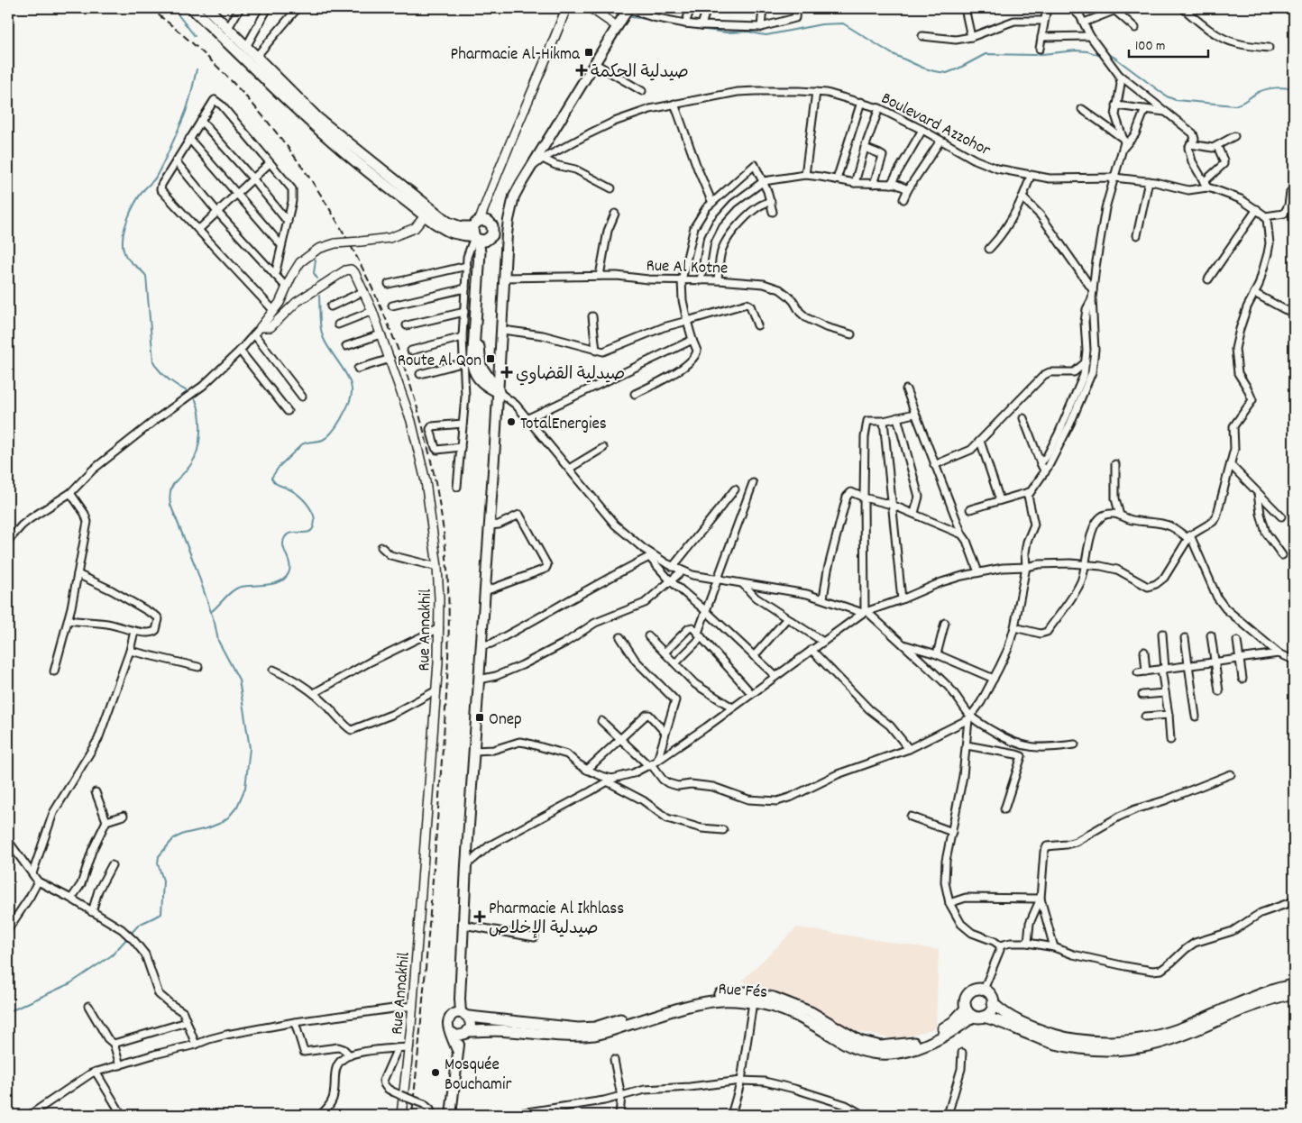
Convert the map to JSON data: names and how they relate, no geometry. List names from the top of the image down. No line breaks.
{"streets":{"main road":["Rue Fés"],"street":["Boulevard Azzohor","Rue Al Kotne","Rue Annakhil"]},"places":{"transit":["Pharmacie Al-Hikma","Route Al Qon","Onep"],"health":["صيدلية الحكمة","صيدلية القضاوي","Pharmacie Al Ikhlass صيدلية الإخلاص"],"other":["TotalEnergies","Mosquée Bouchamir"]},"scale_bar":"100 m"}
